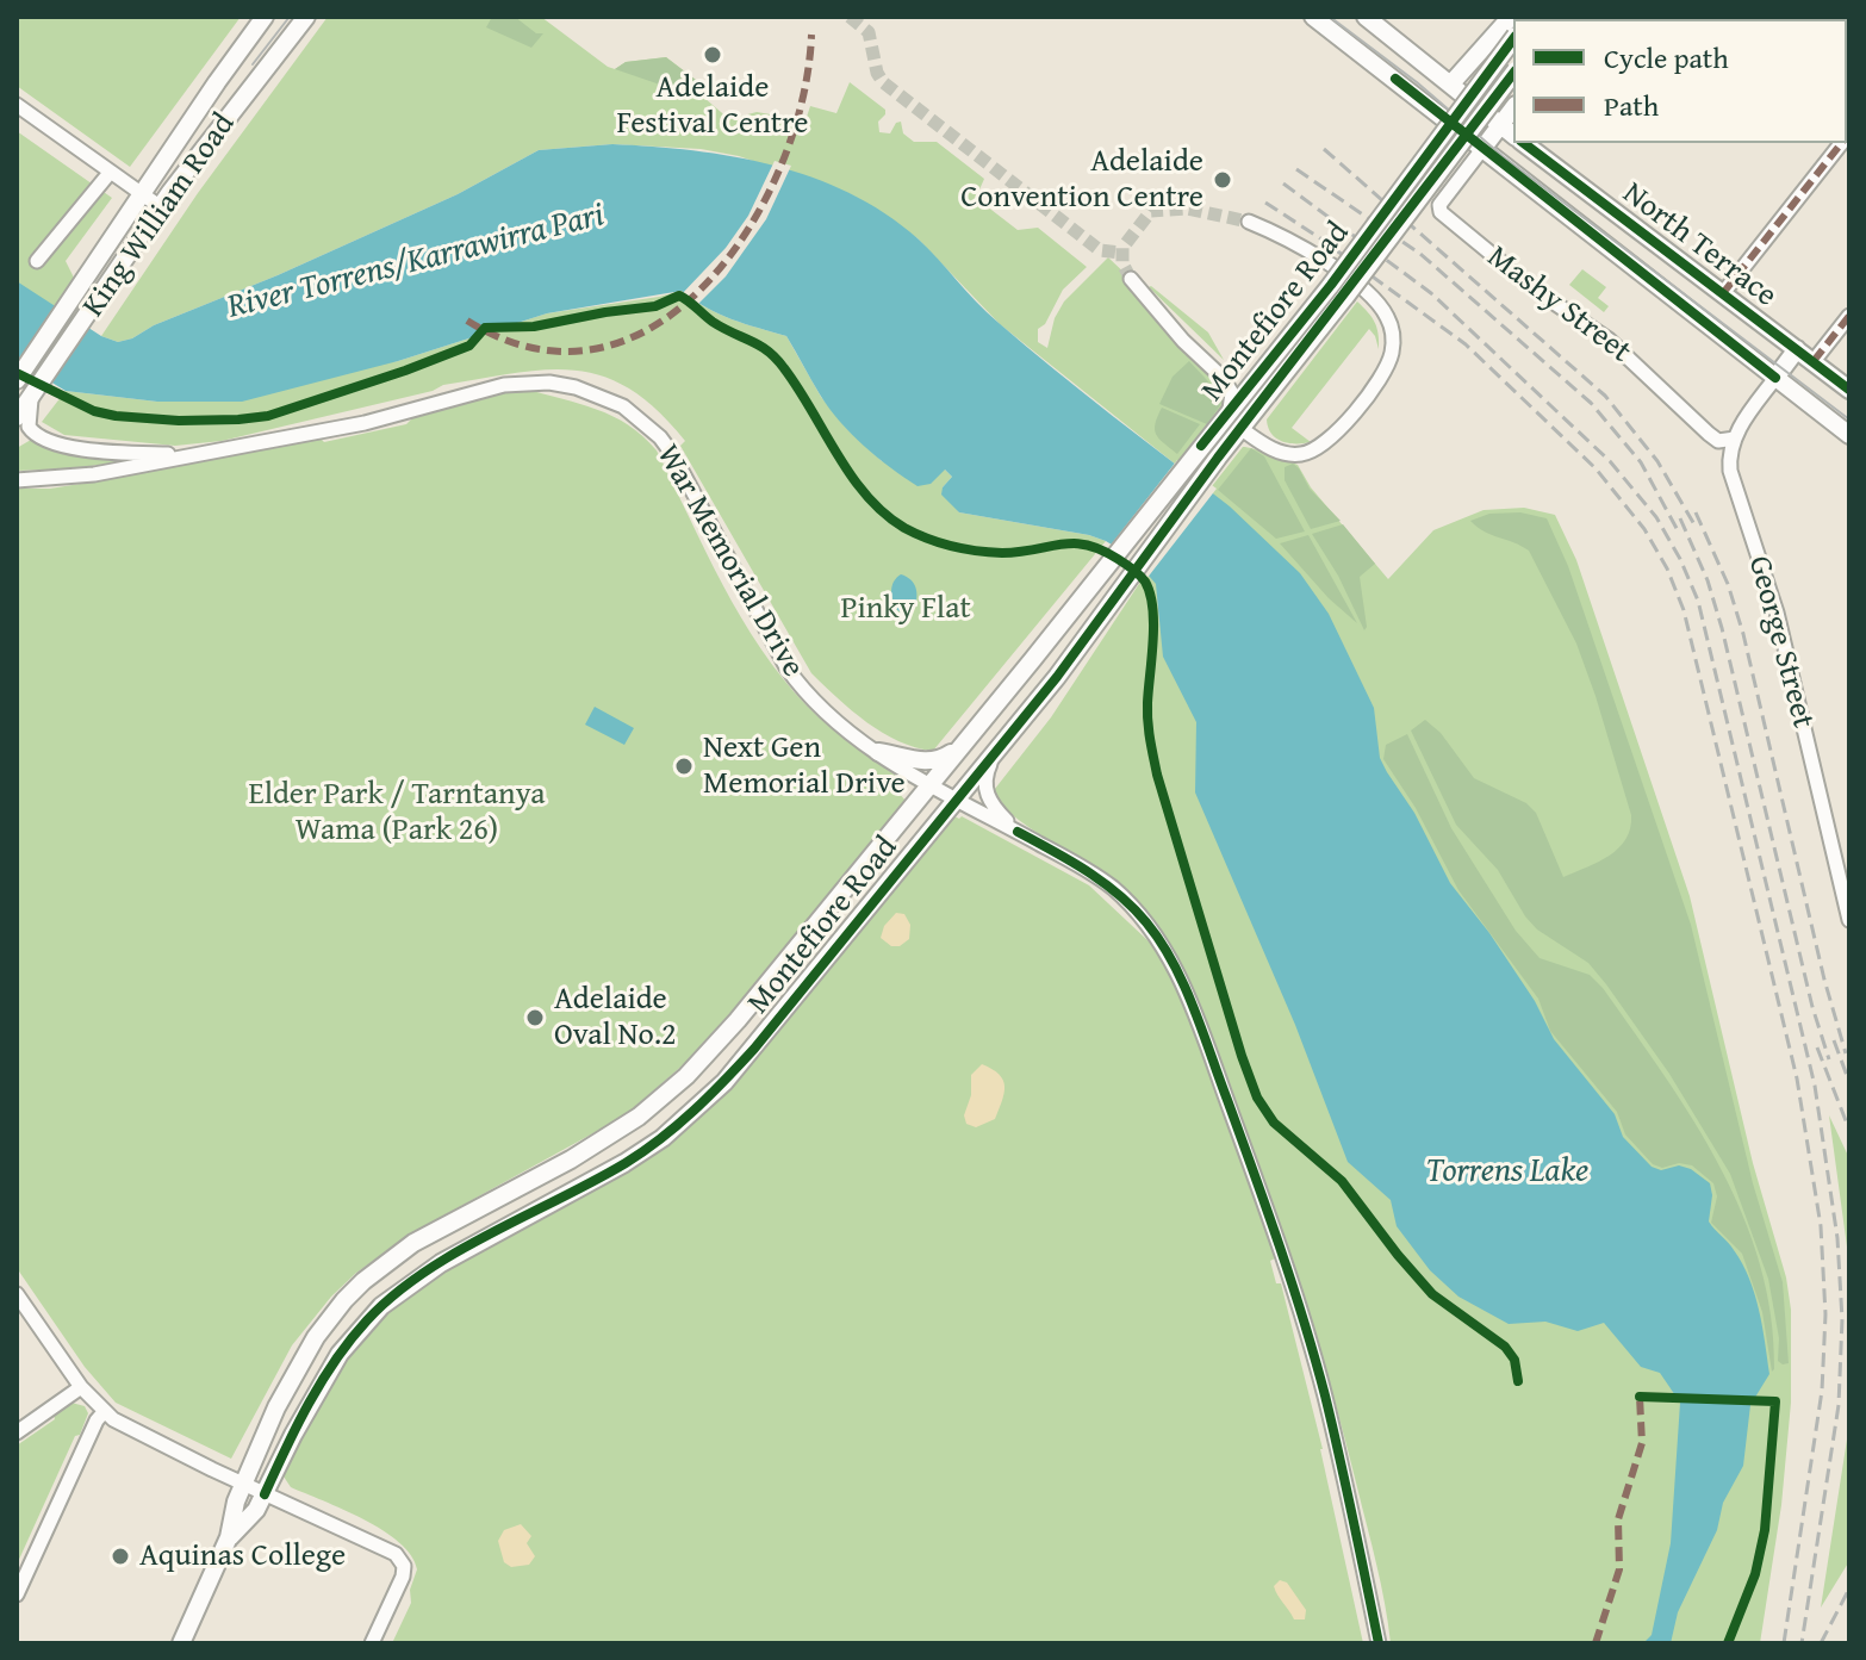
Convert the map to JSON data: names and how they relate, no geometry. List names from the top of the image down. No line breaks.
{"streets":{"main road":["King William Road","North Terrace","Montefiore Road"],"street":["Mashy Street","War Memorial Drive","George Street"]},"crossings":[["North Terrace","Mashy Street"],["North Terrace","George Street"],["Mashy Street","George Street"],["Montefiore Road","War Memorial Drive"]],"water":["River Torrens/Karrawirra Pari","Torrens Lake"],"parks":["Pinky Flat","Elder Park / Tarntanya Wama (Park 26)"],"places":["Adelaide Festival Centre","Adelaide Convention Centre","Next Gen Memorial Drive","Adelaide Oval No.2","Aquinas College"],"legend":["Cycle path","Path"]}
